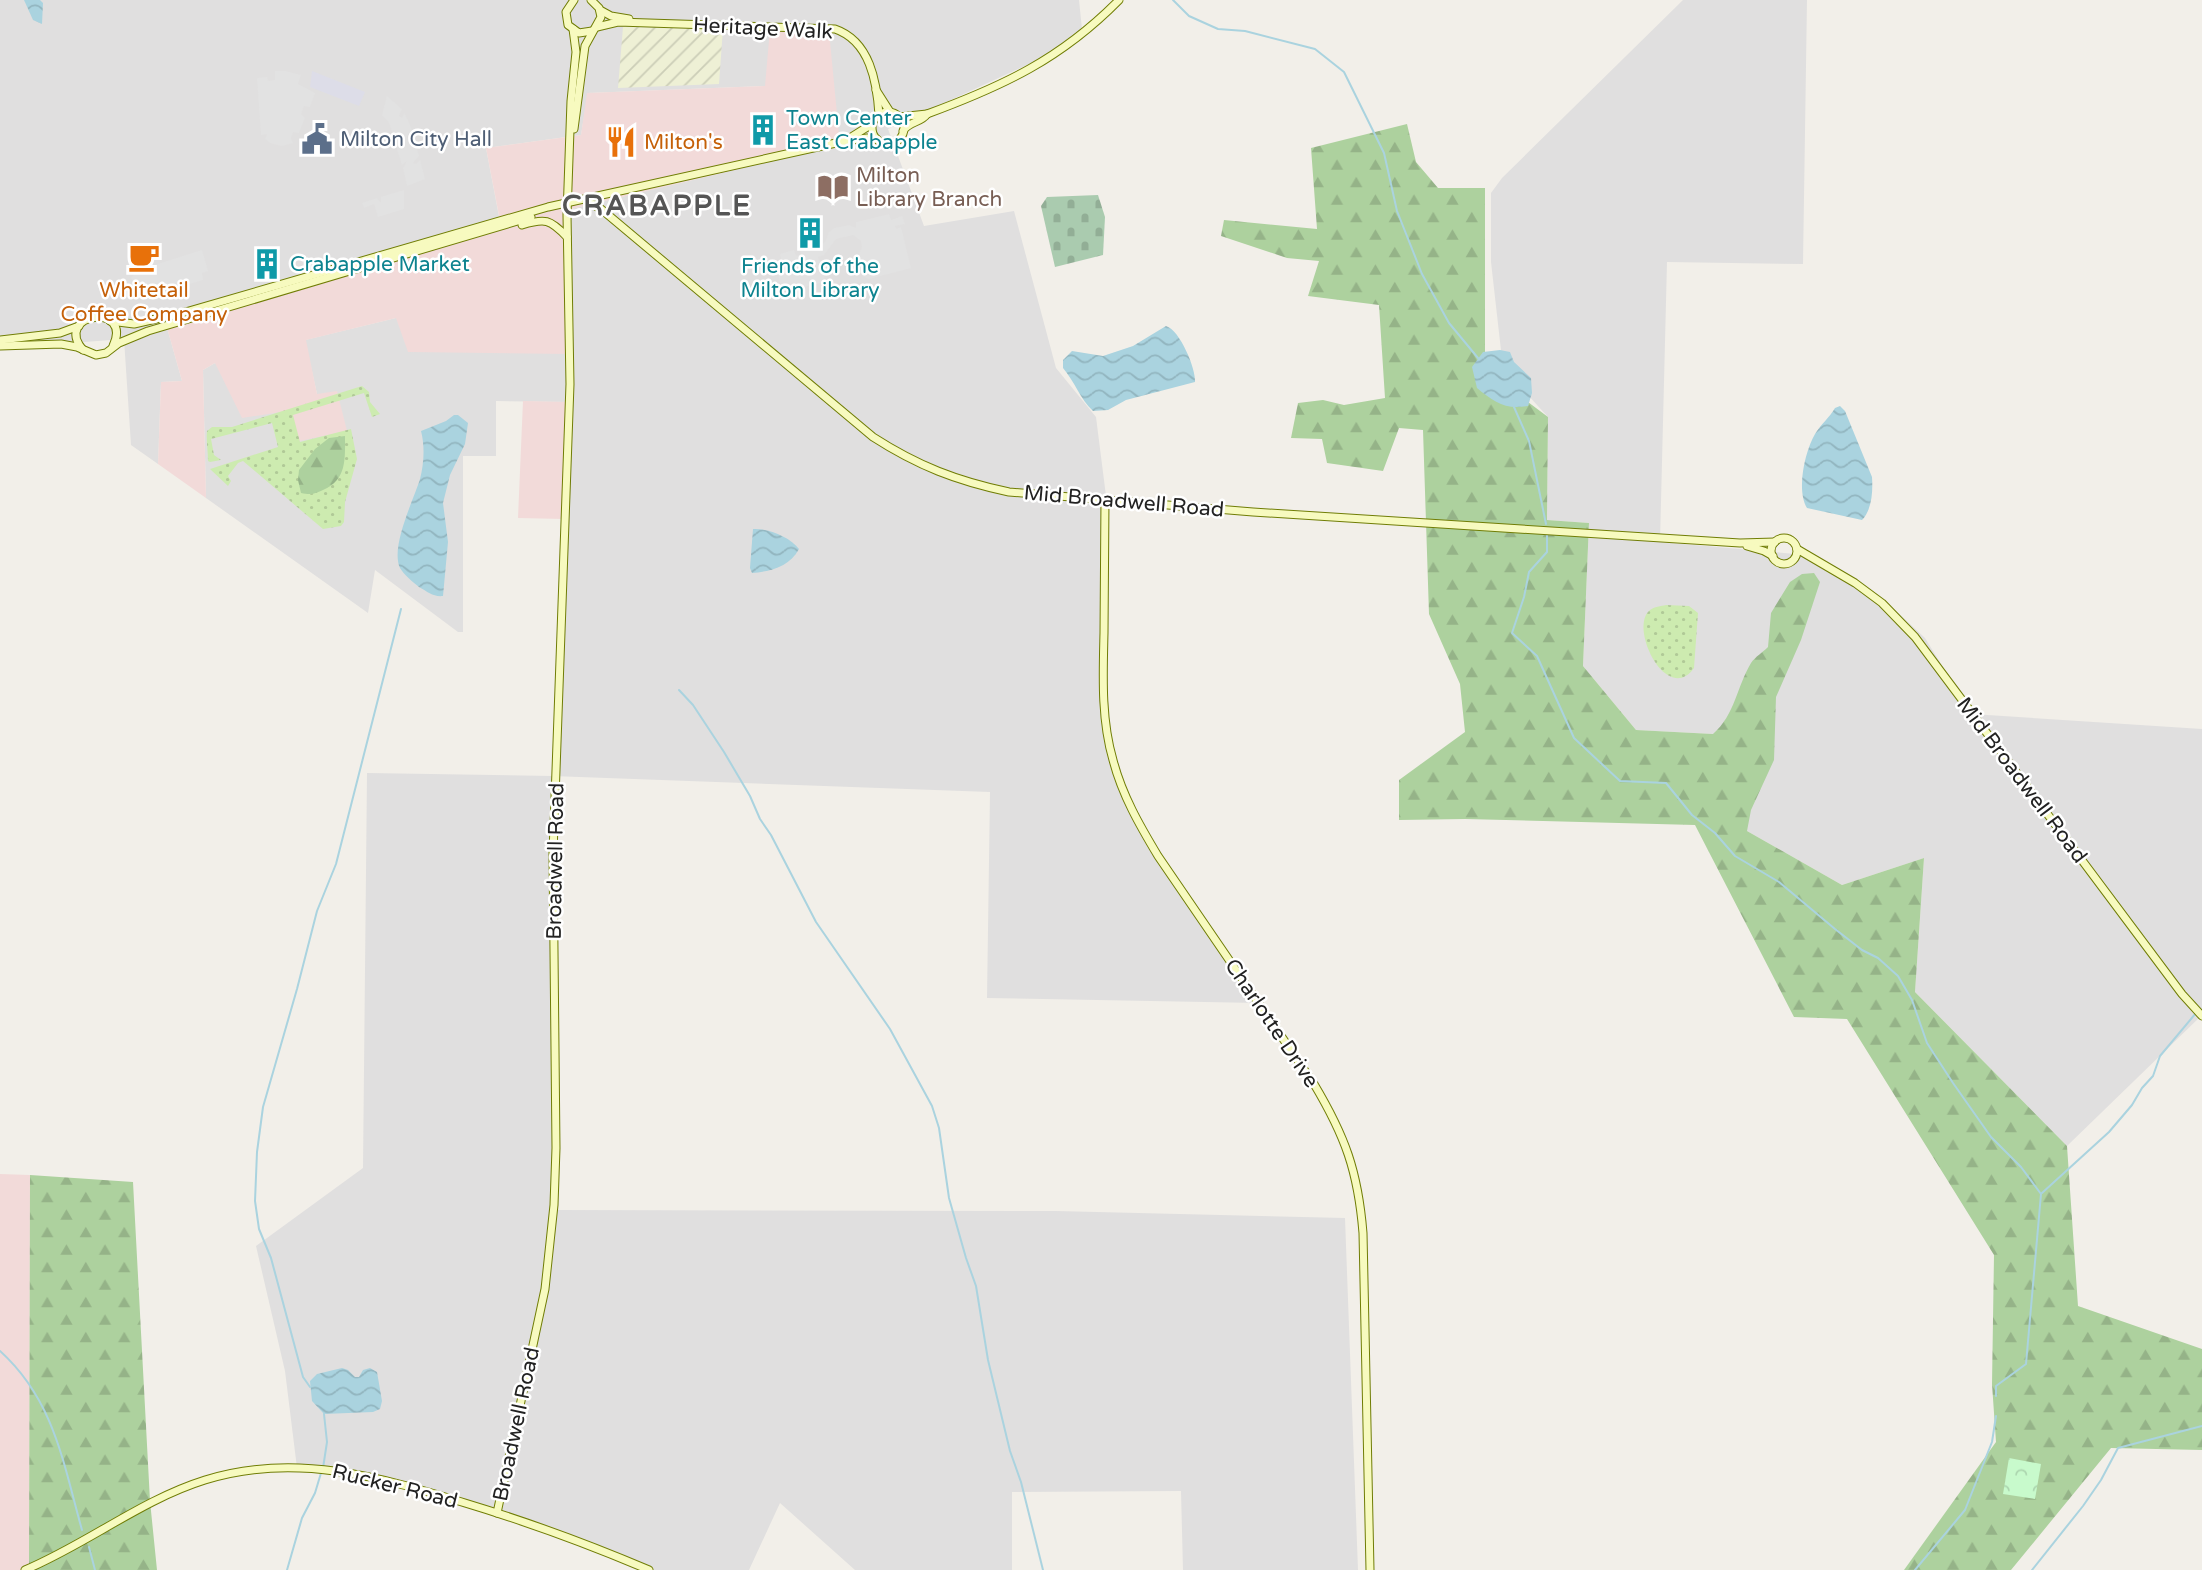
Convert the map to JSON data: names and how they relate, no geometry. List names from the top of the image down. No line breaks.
{"streets":{"street":["Heritage Walk","Mid Broadwell Road","Broadwell Road","Charlotte Drive","Rucker Road"]},"crossings":[["Mid Broadwell Road","Charlotte Drive"],["Broadwell Road","Rucker Road"]],"districts":["CRABAPPLE"],"places":{"building":["Town Center East Crabapple","Friends of the Milton Library","Crabapple Market"],"public building":["Milton City Hall"],"restaurant":["Milton's"],"library":["Milton Library Branch"],"cafe":["Whitetail Coffee Company"]}}
